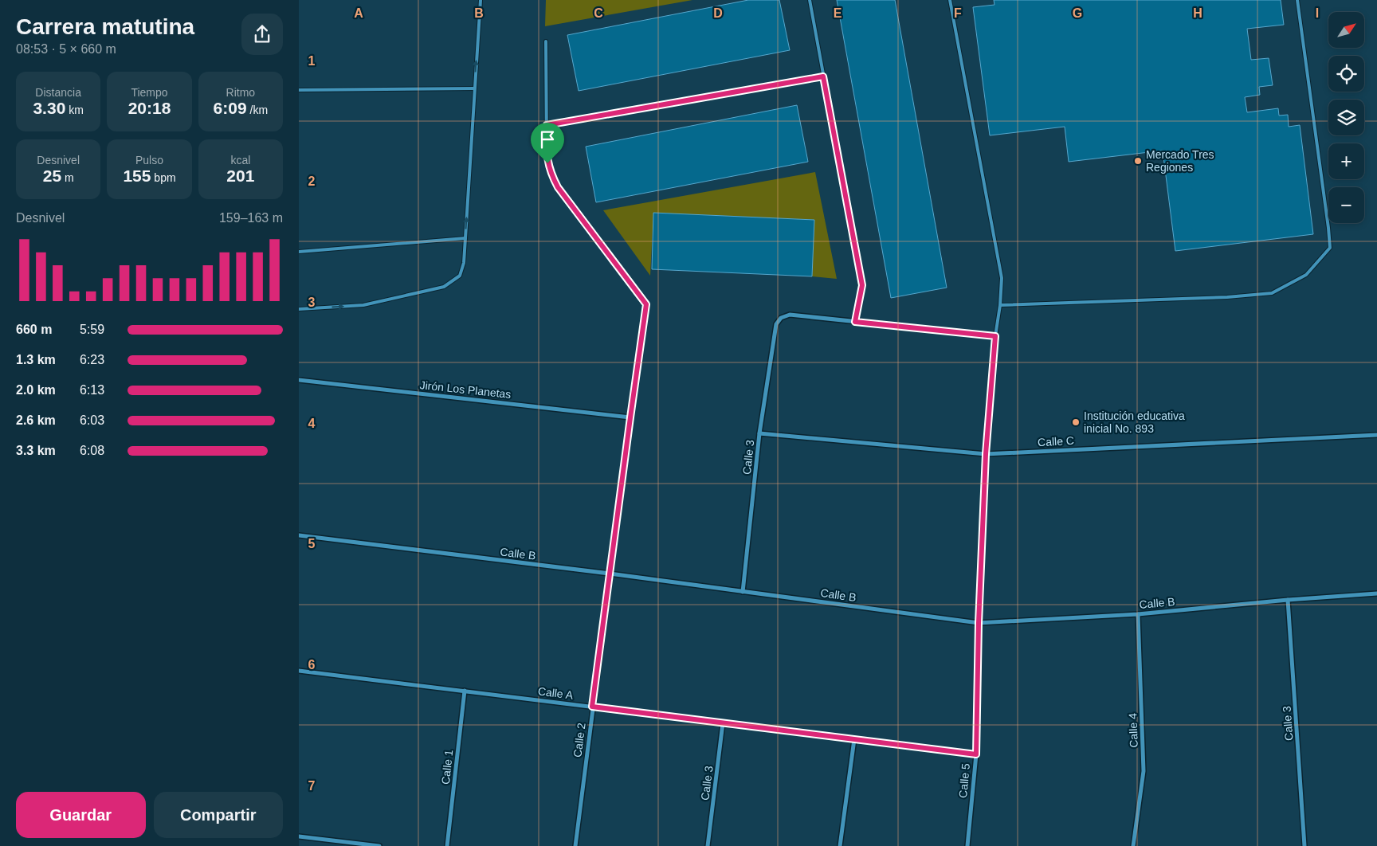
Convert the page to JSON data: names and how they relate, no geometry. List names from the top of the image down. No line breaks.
{"streets":{"street":["Jirón Los Planetas","Calle C","Calle 3","Calle B","Calle A","Calle 4","Calle 2","Calle 1","Calle 5"]},"crossings":[["Jirón Los Planetas","Calle 2"],["Calle C","Calle 3"],["Calle C","Calle 5"],["Calle 3","Calle B"],["Calle 3","Calle A"],["Calle B","Calle 4"],["Calle B","Calle 2"],["Calle B","Calle 5"],["Calle A","Calle 2"],["Calle A","Calle 1"],["Calle A","Calle 5"]],"places":["Mercado Tres Regiones","Institución educativa inicial No. 893"],"north":"top right","page":{"heading":["Carrera matutina","08:53 · 5 × 660 m"],"map_buttons":["+","−"],"stats":[["Distancia","3.30 km"],["Tiempo","20:18"],["Ritmo","6:09 /km"],["Desnivel","25 m"],["Pulso","155 bpm"],["kcal","201"]],"chart":["Desnivel","159–163 m"],"list":[{"name":"660 m","note":"5:59"},{"name":"1.3 km","note":"6:23"},{"name":"2.0 km","note":"6:13"},{"name":"2.6 km","note":"6:03"},{"name":"3.3 km","note":"6:08"}],"buttons":["Guardar","Compartir"]},"grid":{"columns":["A","B","C","D","E","F","G","H","I"],"rows":["1","2","3","4","5","6","7"]}}
